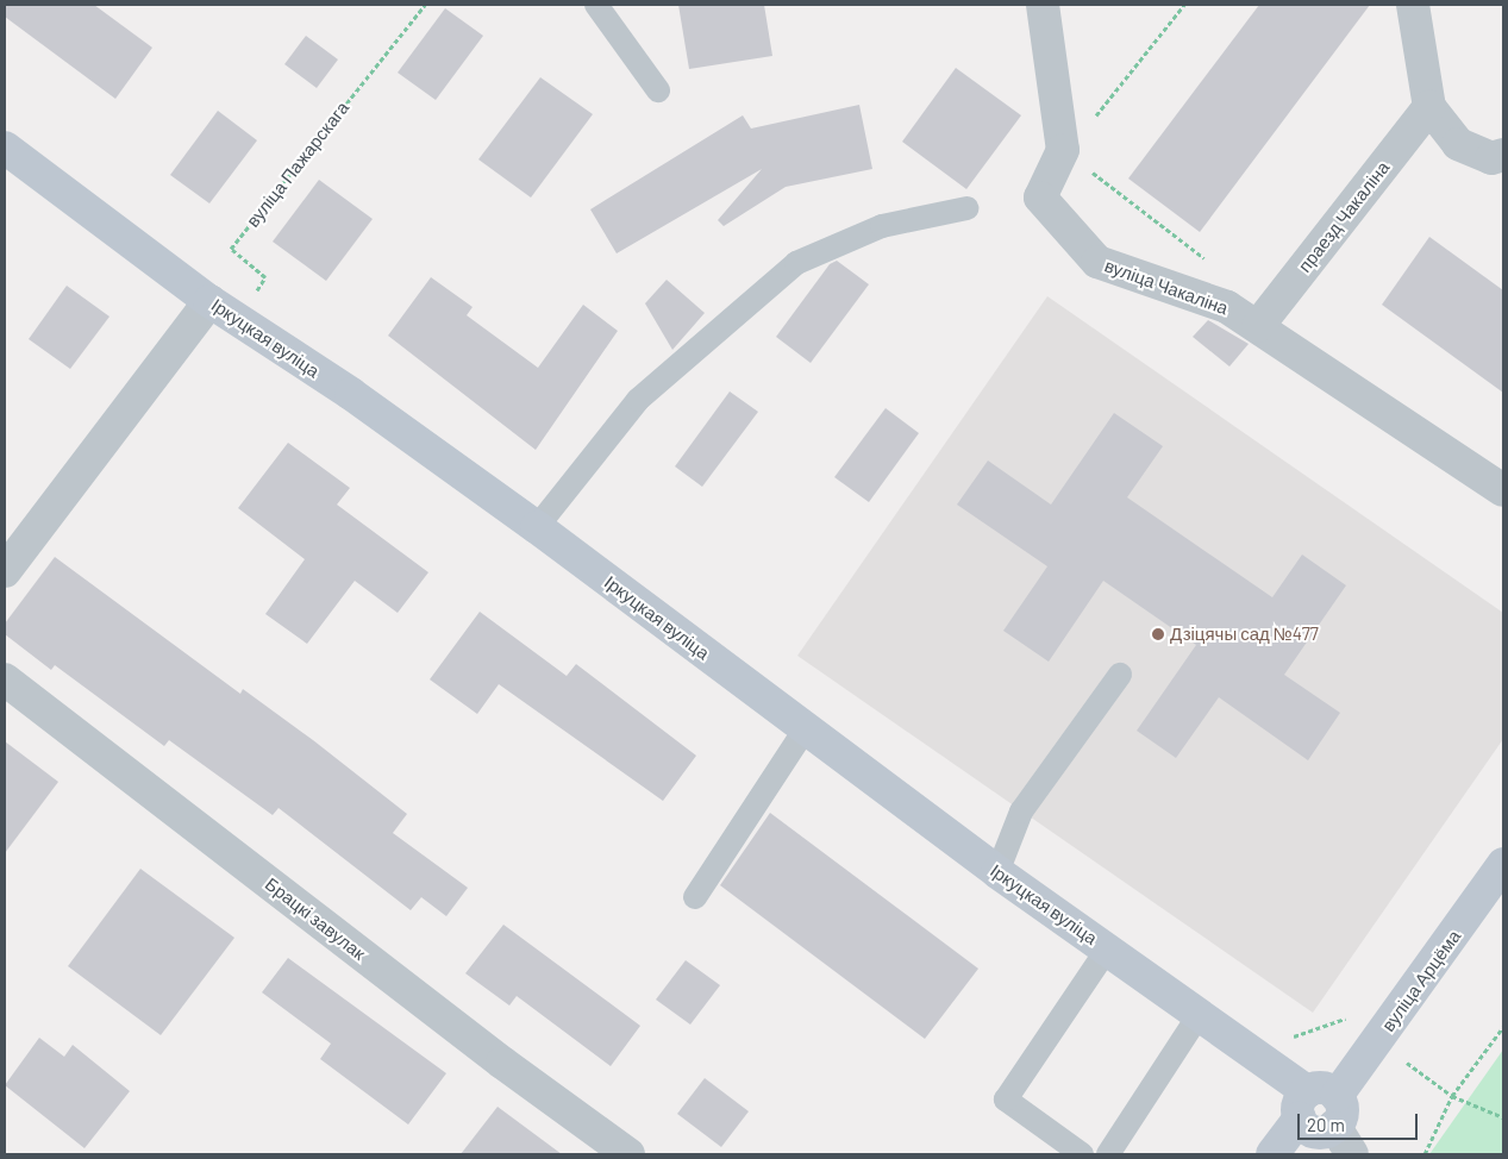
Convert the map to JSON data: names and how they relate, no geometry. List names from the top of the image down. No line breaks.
{"streets":{"street":["праезд Чакаліна","вуліца Чакаліна","Іркуцкая вуліца","Брацкі завулак","вуліца Арцёма"],"path":["вуліца Пажарскага"]},"crossings":[["вуліца Пажарскага","Іркуцкая вуліца"],["праезд Чакаліна","вуліца Чакаліна"],["Іркуцкая вуліца","вуліца Арцёма"]],"places":["Дзіцячы сад №477"],"scale_bar":"20 m"}
